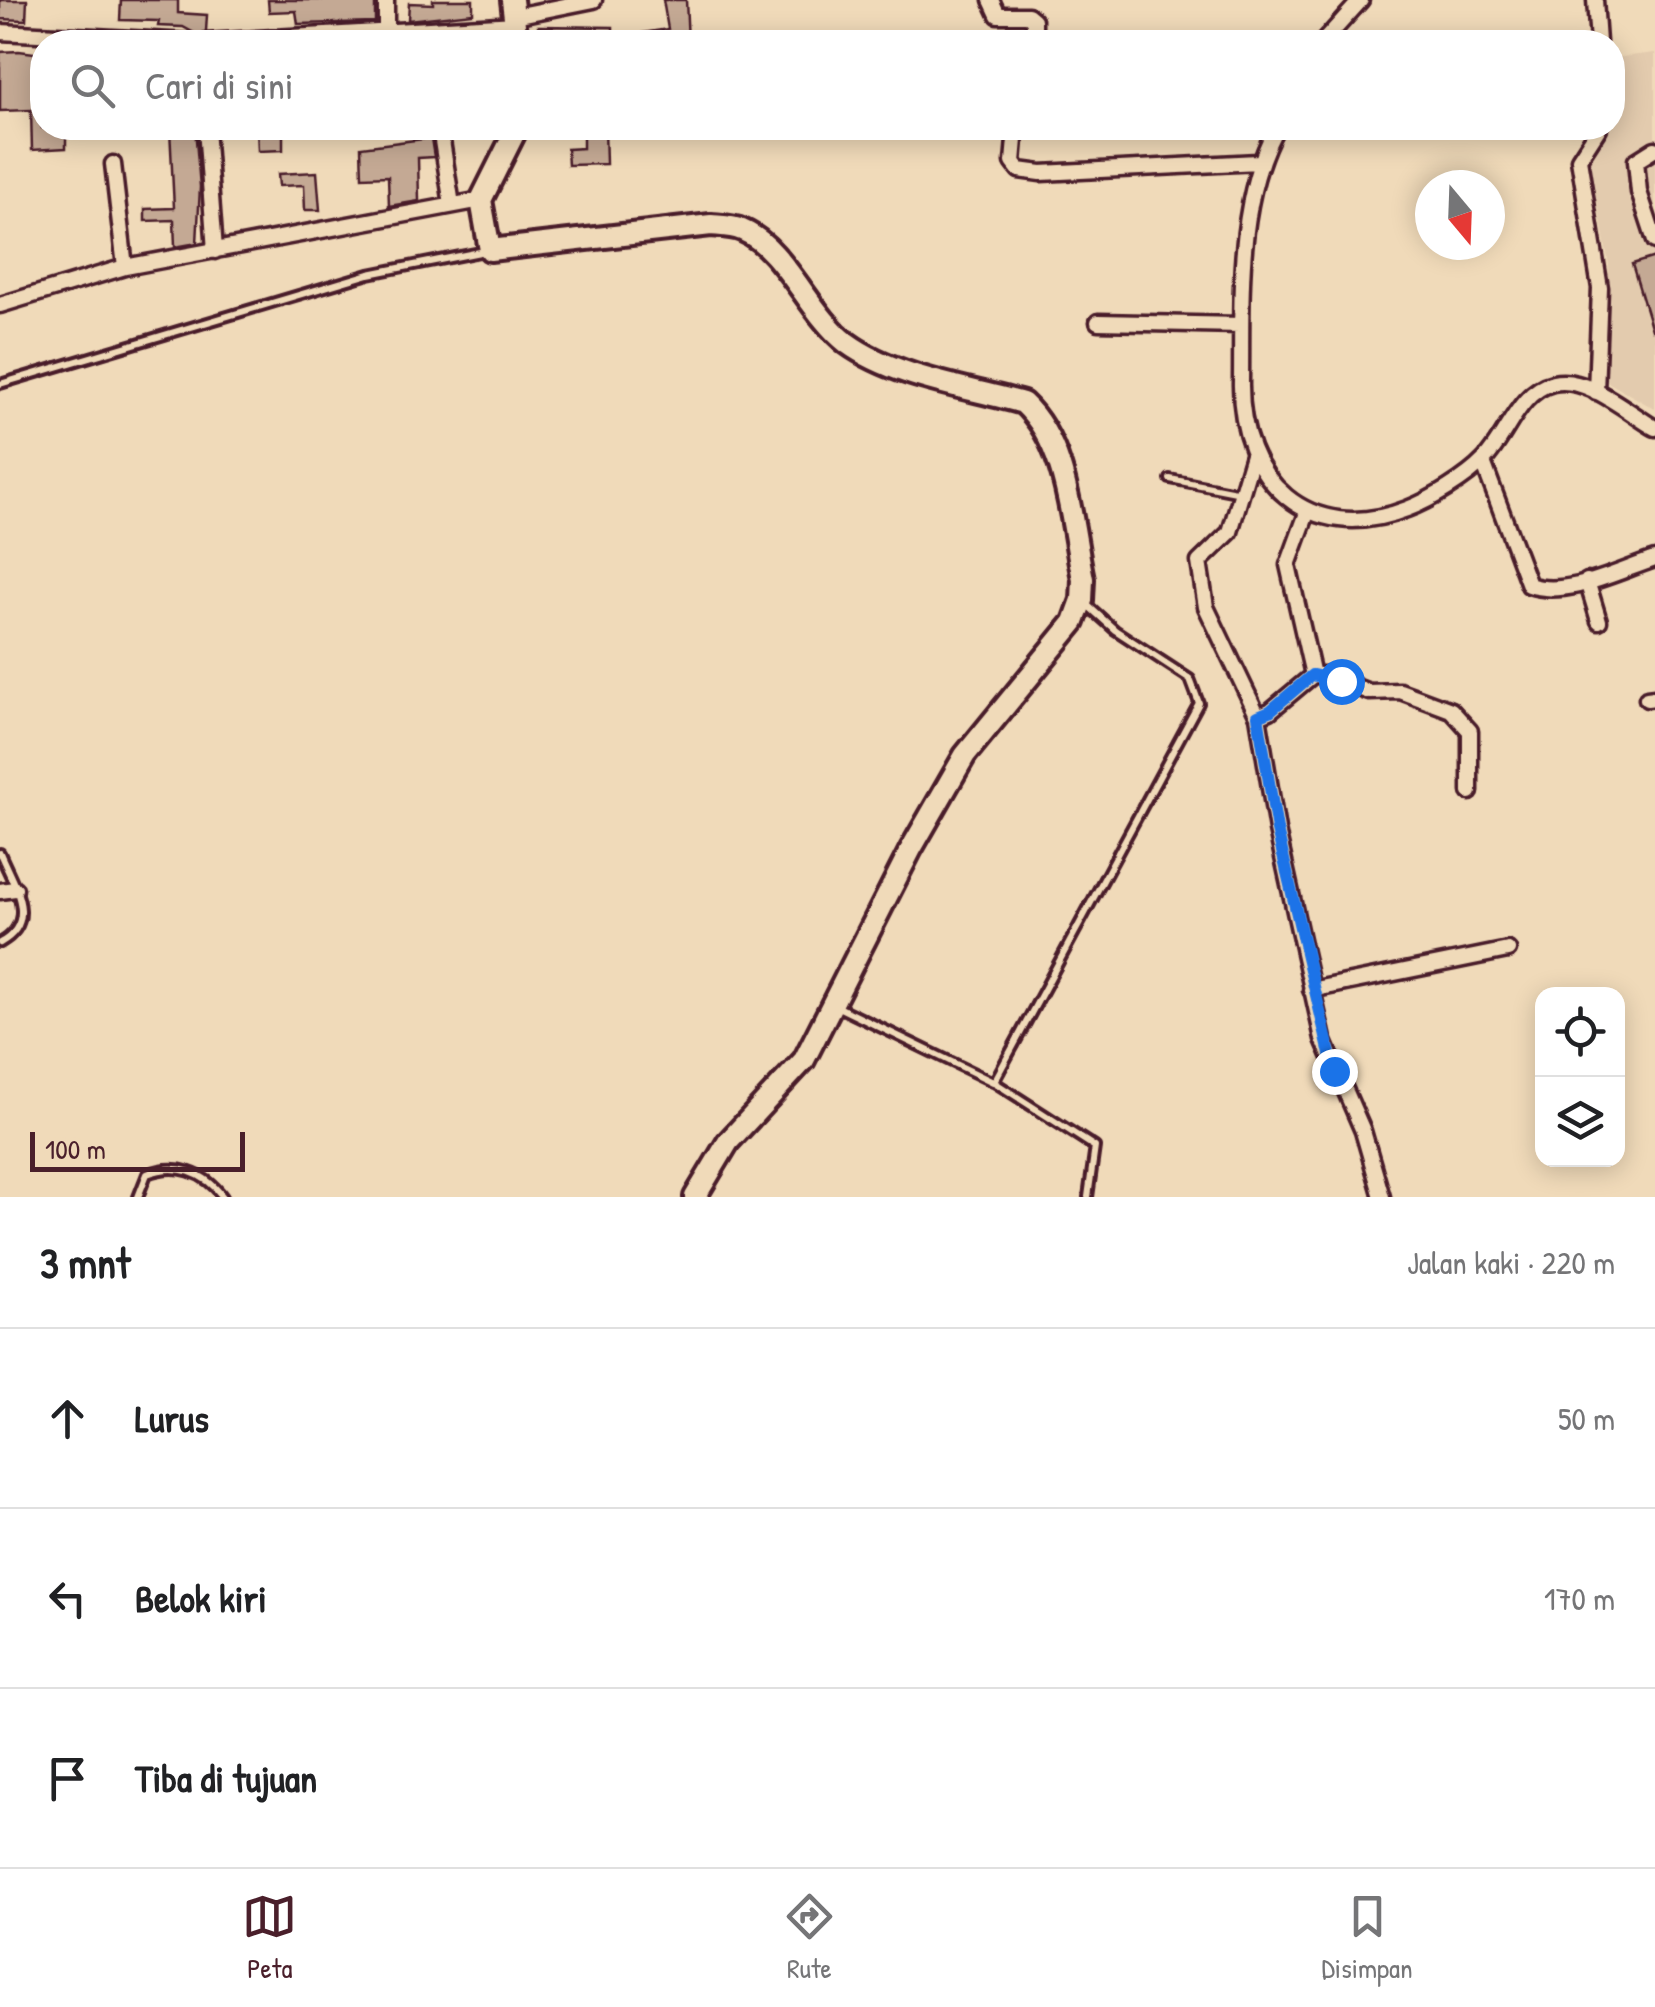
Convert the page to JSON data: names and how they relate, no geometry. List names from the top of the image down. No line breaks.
{"scale_bar":"100 m","north":"bottom","page":{"search":"Cari di sini","scale":"100 m","heading":["3 mnt","Jalan kaki · 220 m"],"list":[["Lurus","50 m"],["Belok kiri","170 m"],"Tiba di tujuan"],"nav":["Peta","Rute","Disimpan"]}}
